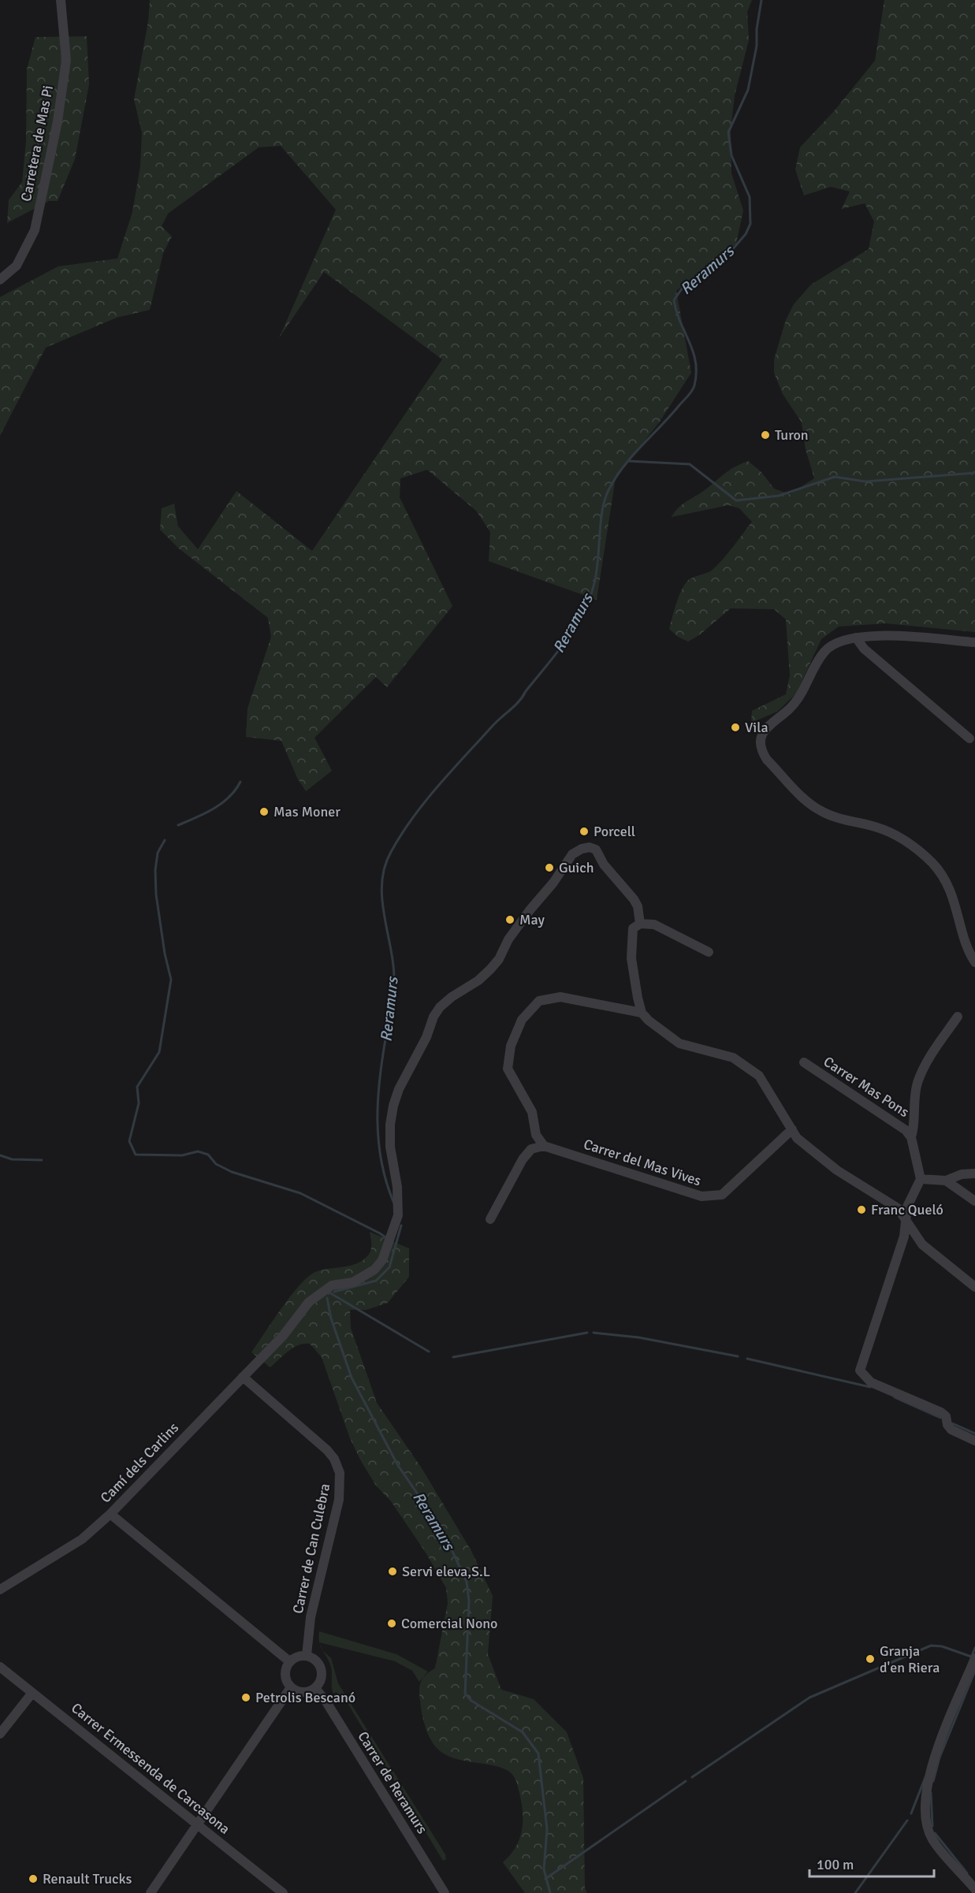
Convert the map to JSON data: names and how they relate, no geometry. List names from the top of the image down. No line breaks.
{"streets":{"street":["Carretera de Mas Pi","Carrer Mas Pons","Carrer del Mas Vives","Camí dels Carlins","Carrer de Can Culebra","Carrer Ermessenda de Carcasona","Carrer de Reramurs"]},"crossings":[["Camí dels Carlins","Carrer de Can Culebra"],["Carrer de Can Culebra","Carrer de Reramurs"]],"water":["Reramurs"],"places":["Turon","Vila","Mas Moner","Porcell","Guich","May","Franc Queló","Servi eleva,S.L","Comercial Nono","Granja d'en Riera","Petrolis Bescanó","Renault Trucks"],"scale_bar":"100 m"}
